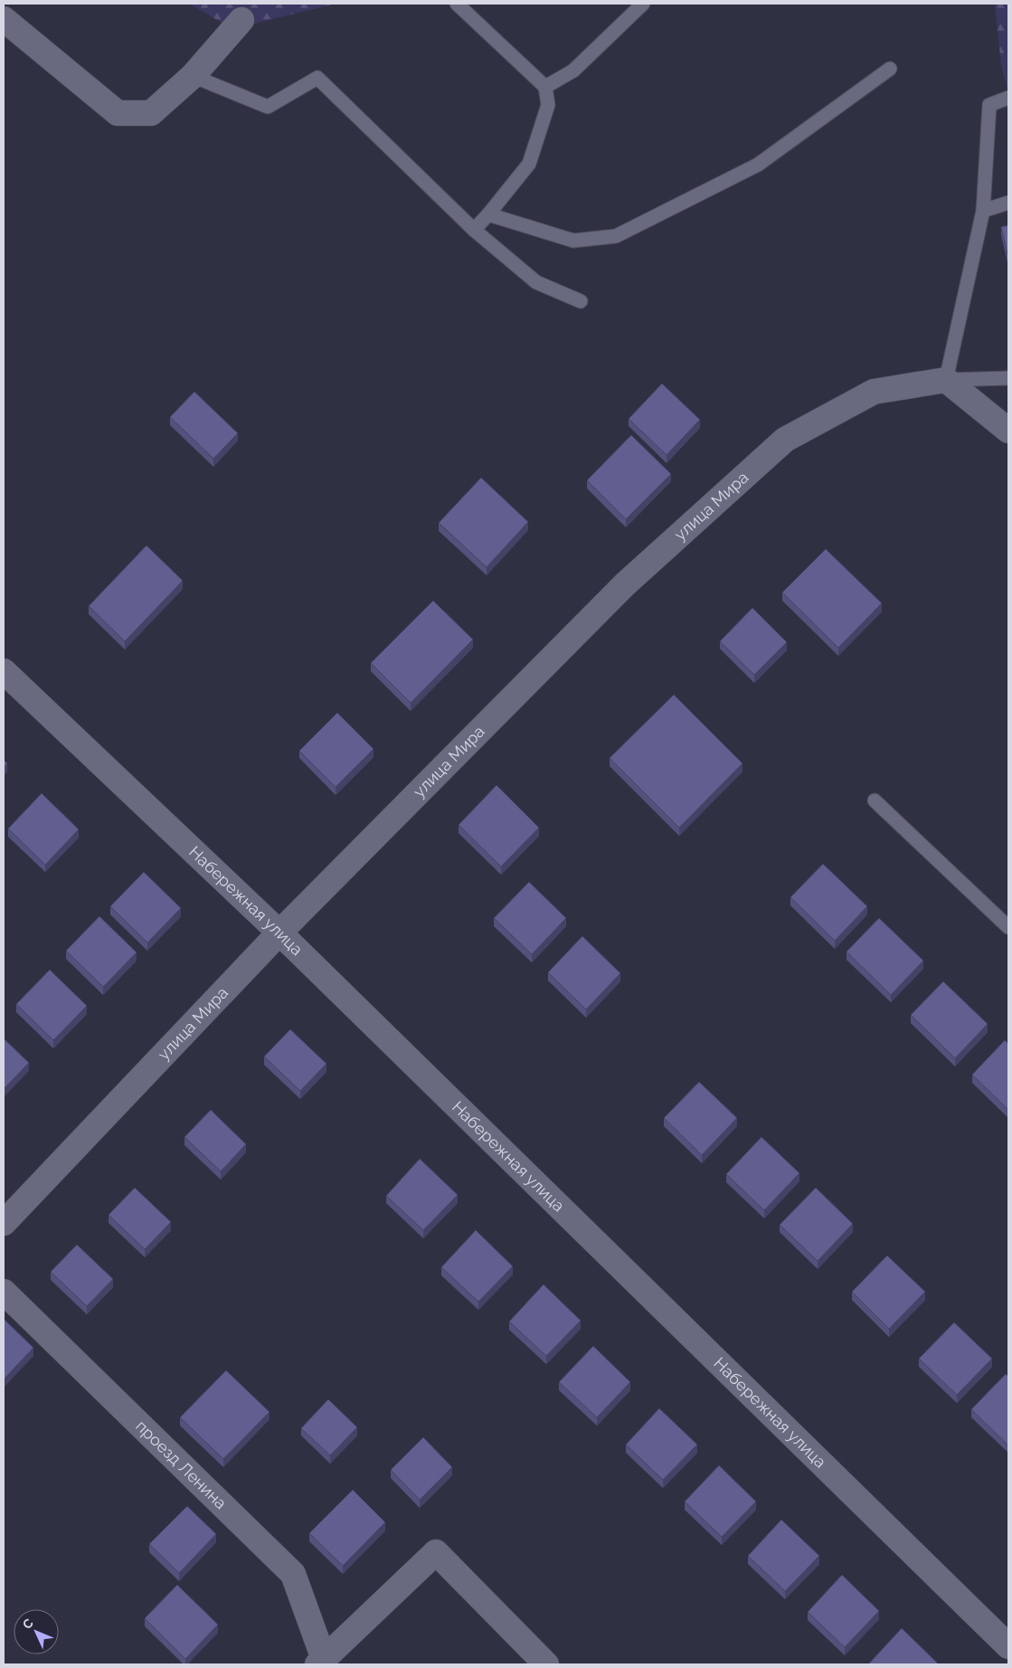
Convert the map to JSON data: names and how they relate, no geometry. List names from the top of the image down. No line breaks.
{"streets":{"street":["улица Мира","Набережная улица","проезд Ленина"]},"crossings":[["улица Мира","Набережная улица"]],"north":"top left"}
